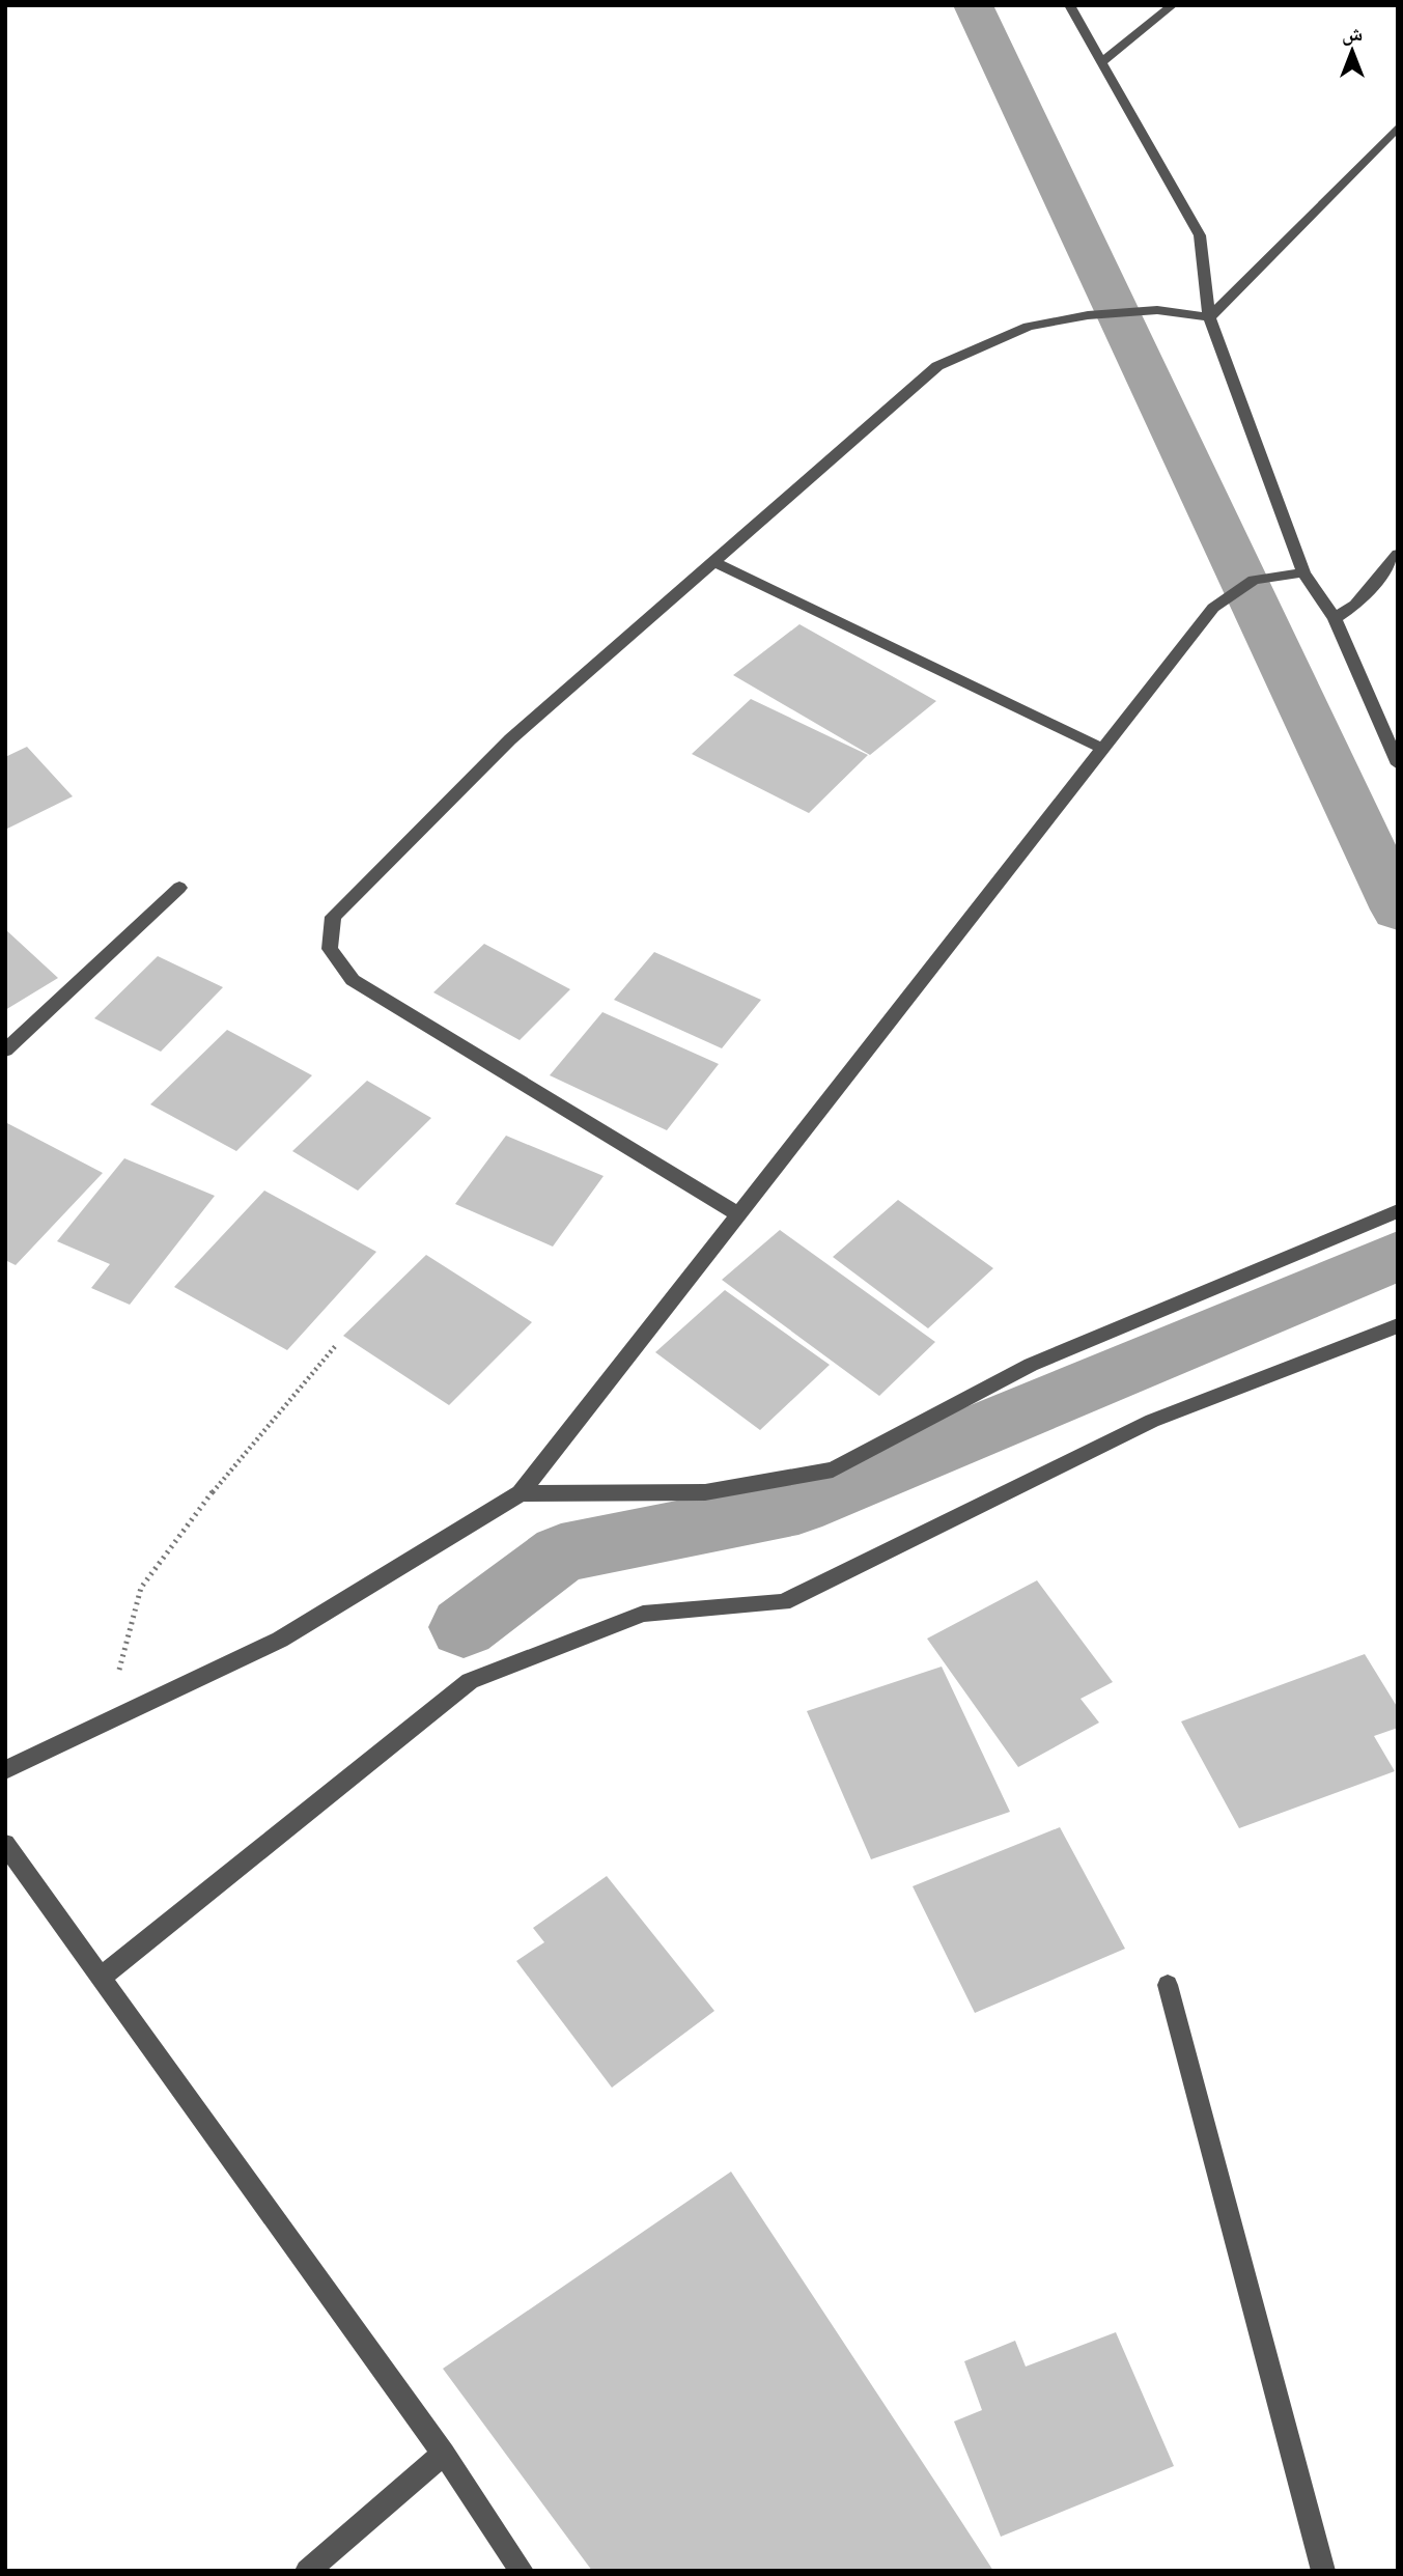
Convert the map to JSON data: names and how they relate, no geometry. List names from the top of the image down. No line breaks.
{"north":"top"}
